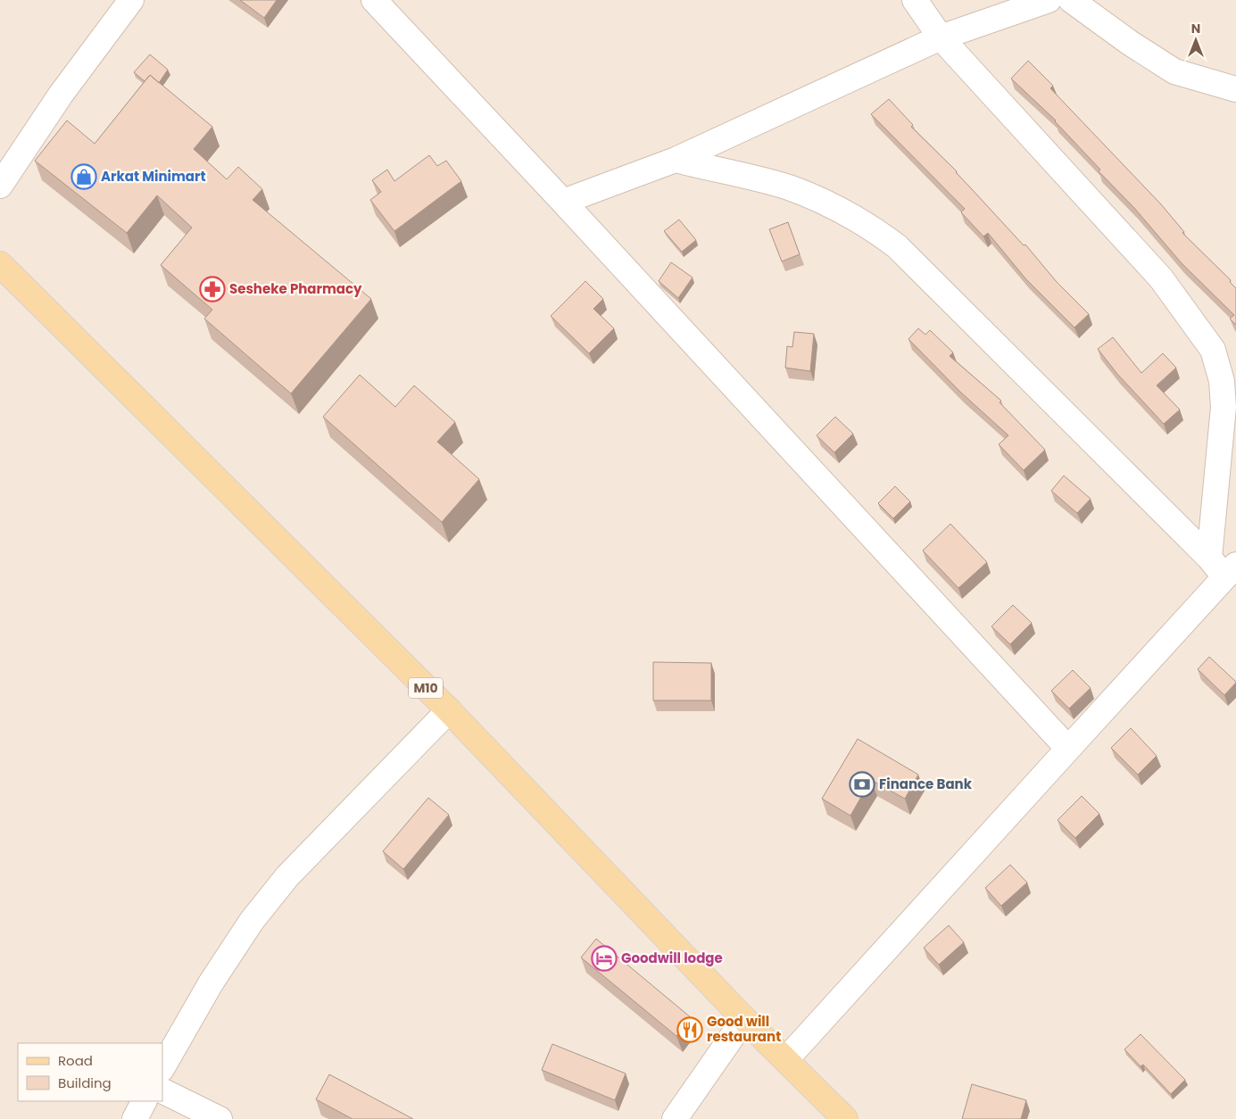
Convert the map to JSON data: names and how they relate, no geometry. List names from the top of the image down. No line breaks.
{"streets":{"main road":["M10"]},"places":{"shop":["Arkat Minimart"],"pharmacy":["Sesheke Pharmacy"],"bank":["Finance Bank"],"hotel":["Goodwill lodge"],"restaurant":["Good will restaurant"]},"legend":["Road","Building"],"north":"top"}
